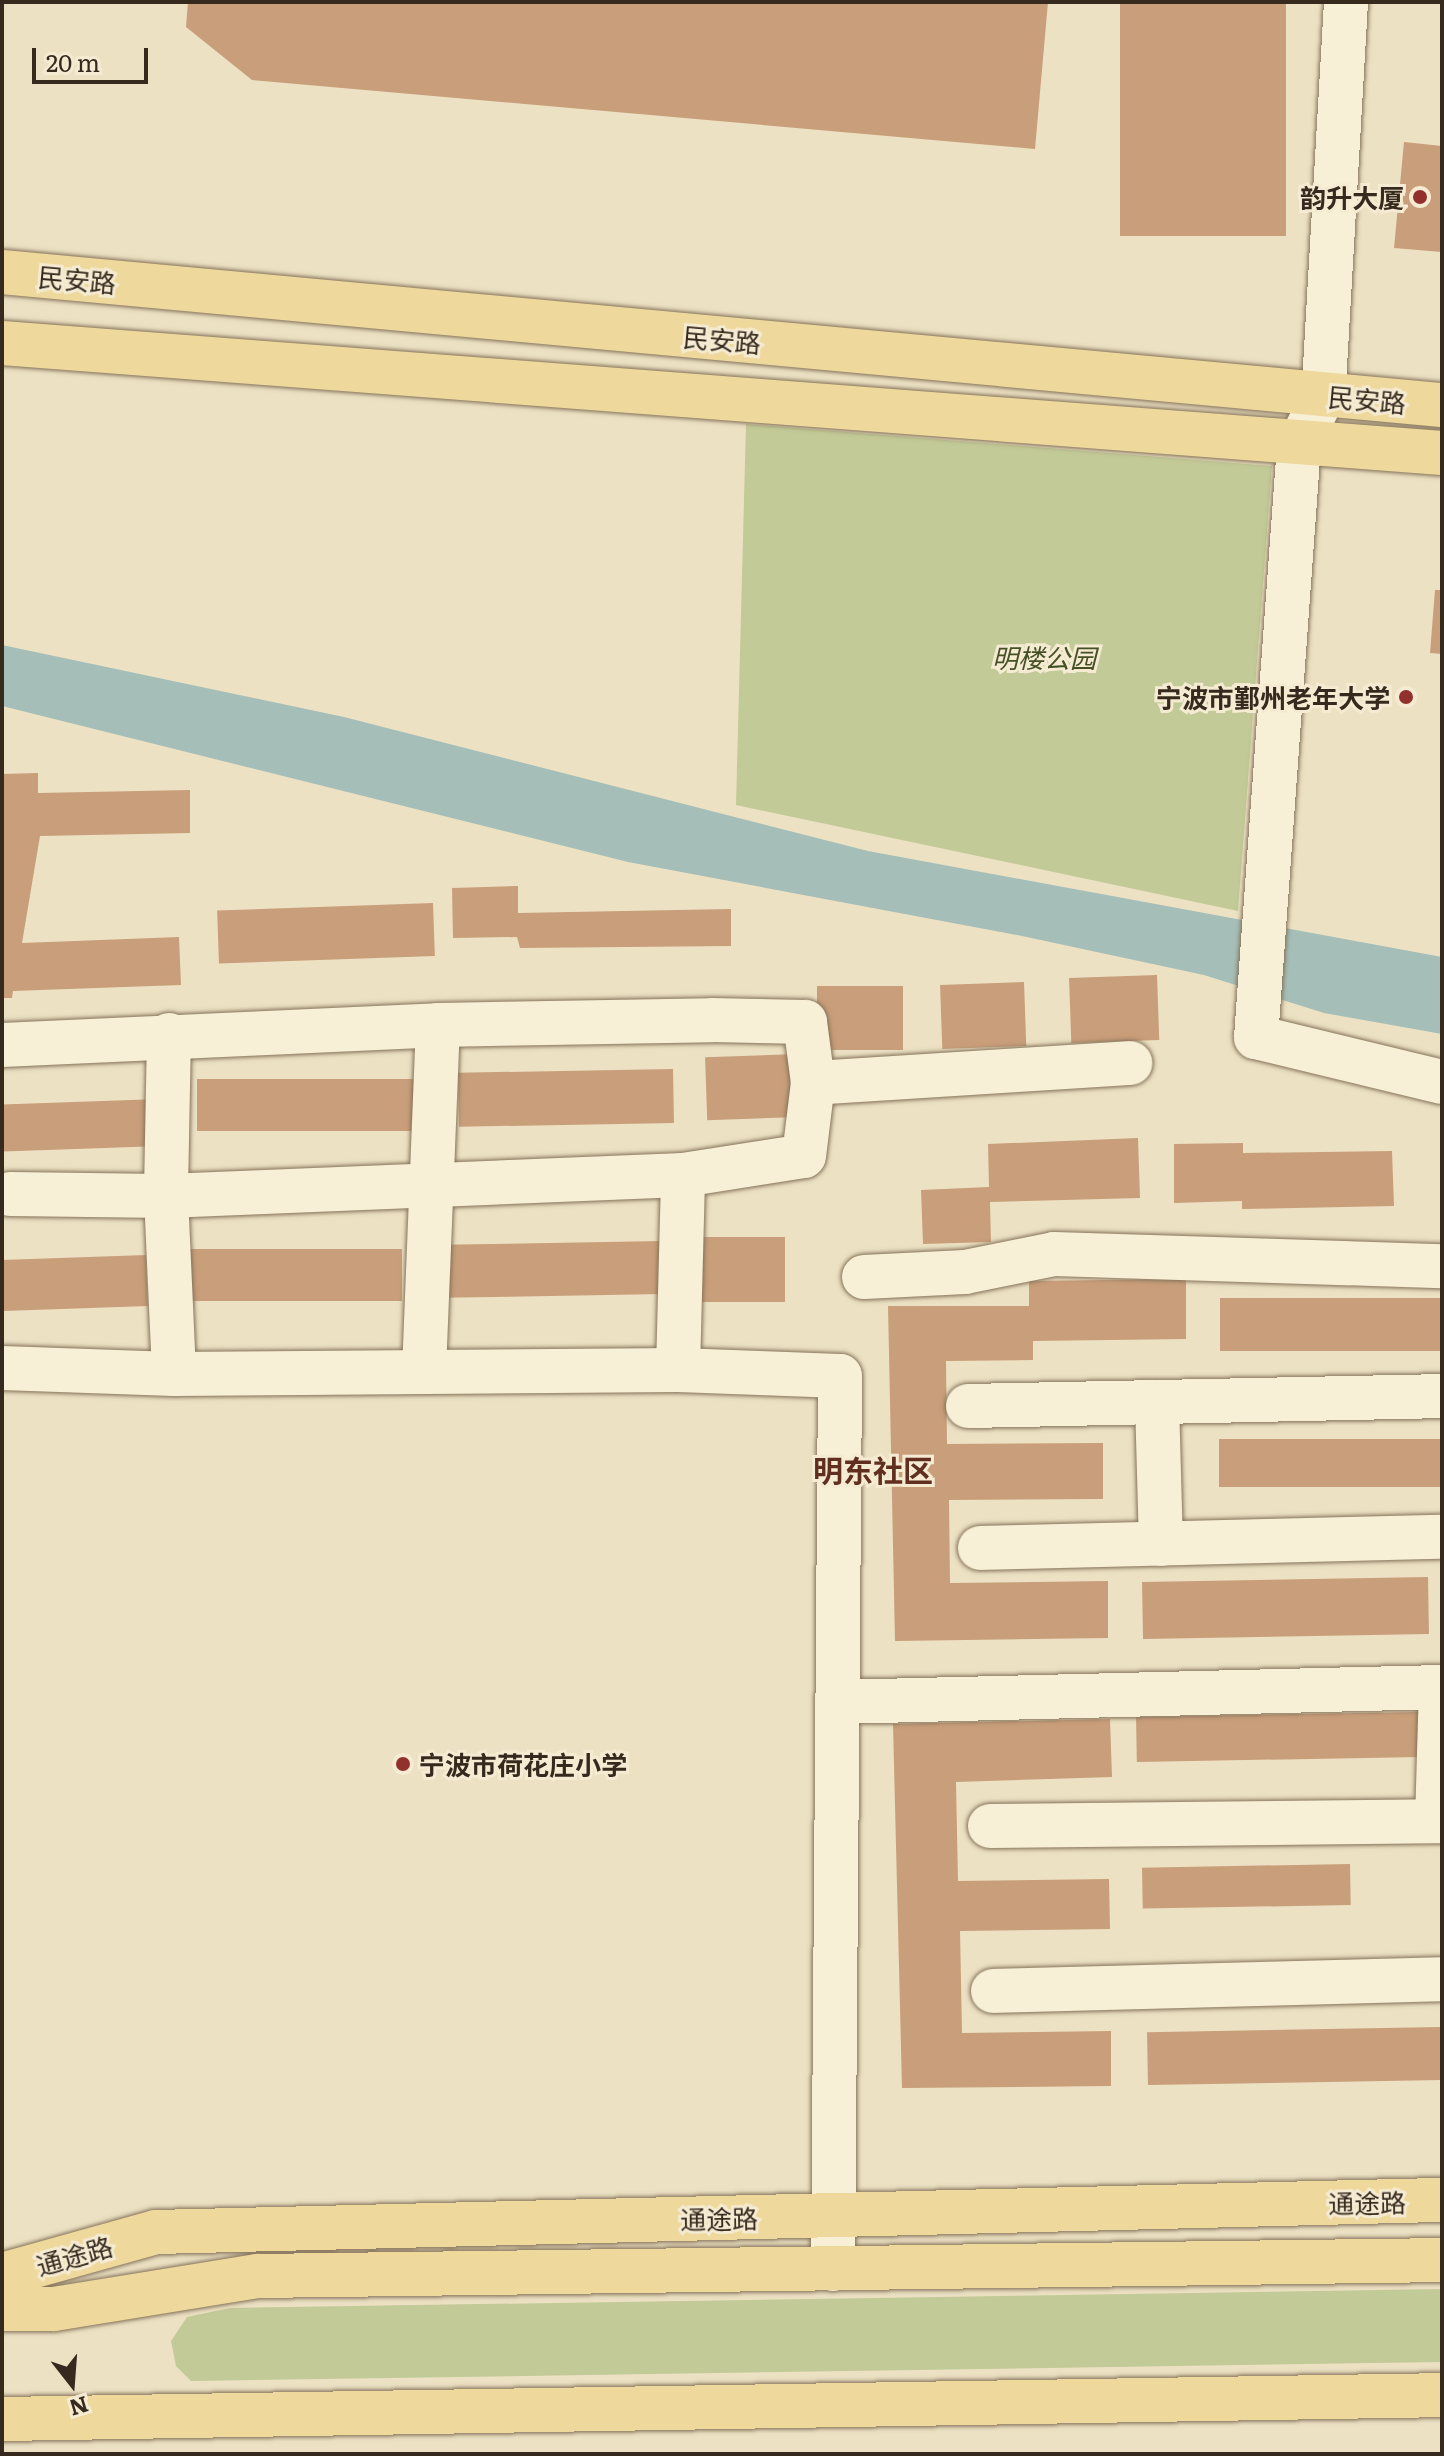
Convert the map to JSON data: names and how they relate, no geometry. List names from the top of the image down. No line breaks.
{"streets":{"main road":["民安路","通途路"]},"districts":["明东社区"],"parks":["明楼公园"],"places":["韵升大厦","宁波市鄞州老年大学","宁波市荷花庄小学"],"scale_bar":"20 m","north":"bottom"}
